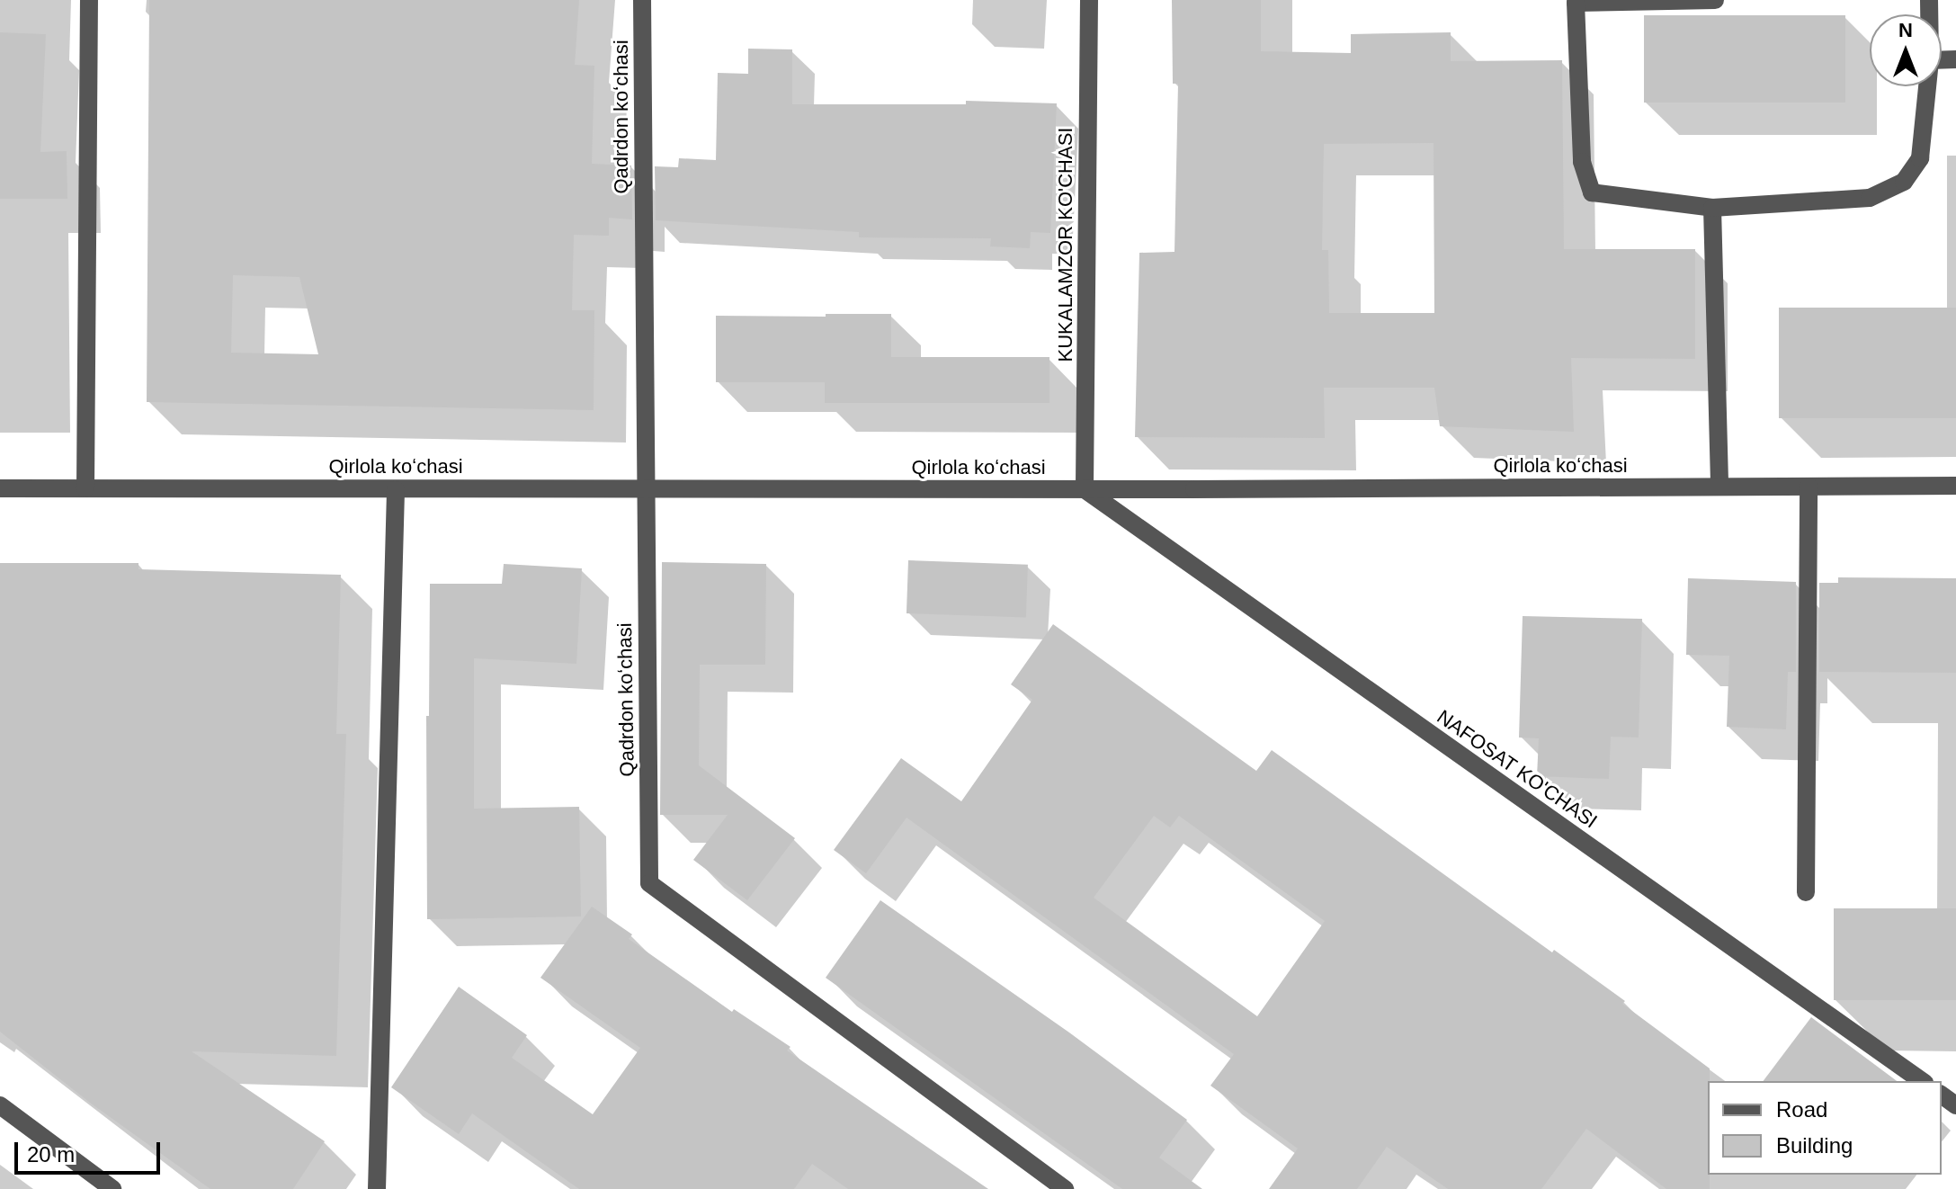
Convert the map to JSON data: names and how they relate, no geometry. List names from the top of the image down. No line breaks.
{"streets":{"street":["Qadrdon koʻchasi","KUKALAMZOR KO'CHASI","Qirlola koʻchasi","NAFOSAT KO'CHASI"]},"crossings":[["Qadrdon koʻchasi","Qirlola koʻchasi"],["KUKALAMZOR KO'CHASI","Qirlola koʻchasi"],["KUKALAMZOR KO'CHASI","NAFOSAT KO'CHASI"],["Qirlola koʻchasi","NAFOSAT KO'CHASI"]],"legend":["Road","Building"],"scale_bar":"20 m","north":"top"}
